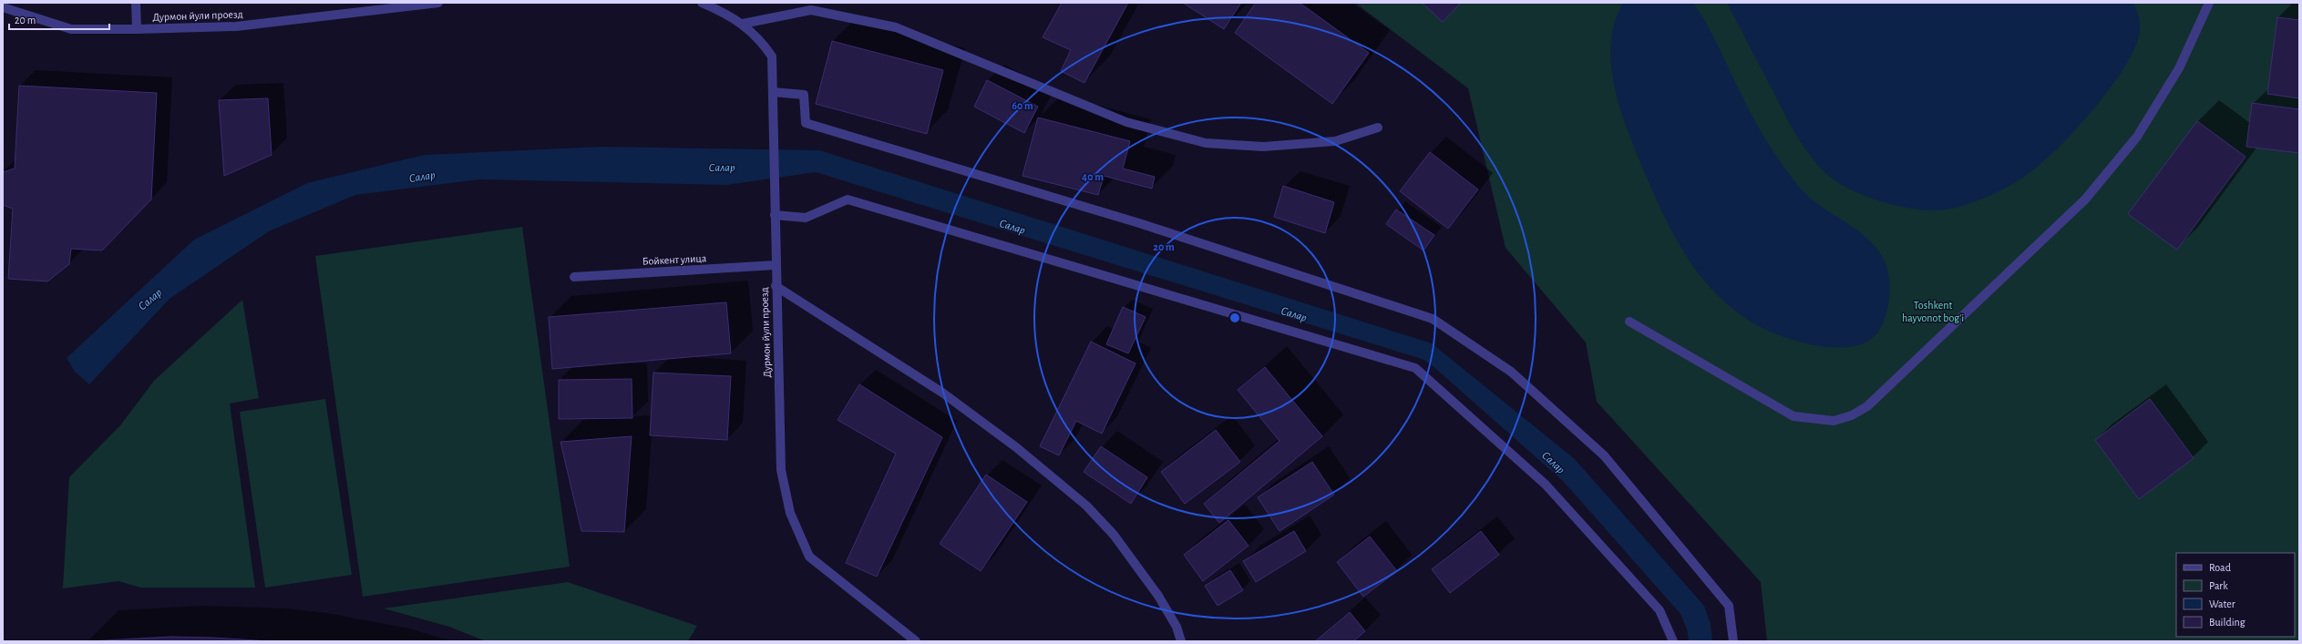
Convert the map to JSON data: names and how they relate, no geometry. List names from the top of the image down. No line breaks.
{"streets":{"street":["Дурмон йули проезд","Бойкент улица"]},"crossings":[["Дурмон йули проезд","Бойкент улица"]],"water":["Салар"],"parks":["Toshkent hayvonot bogʻi"],"legend":["Road","Park","Water","Building"],"scale_bar":"20 m","rings":["60 m","40 m","20 m"]}
